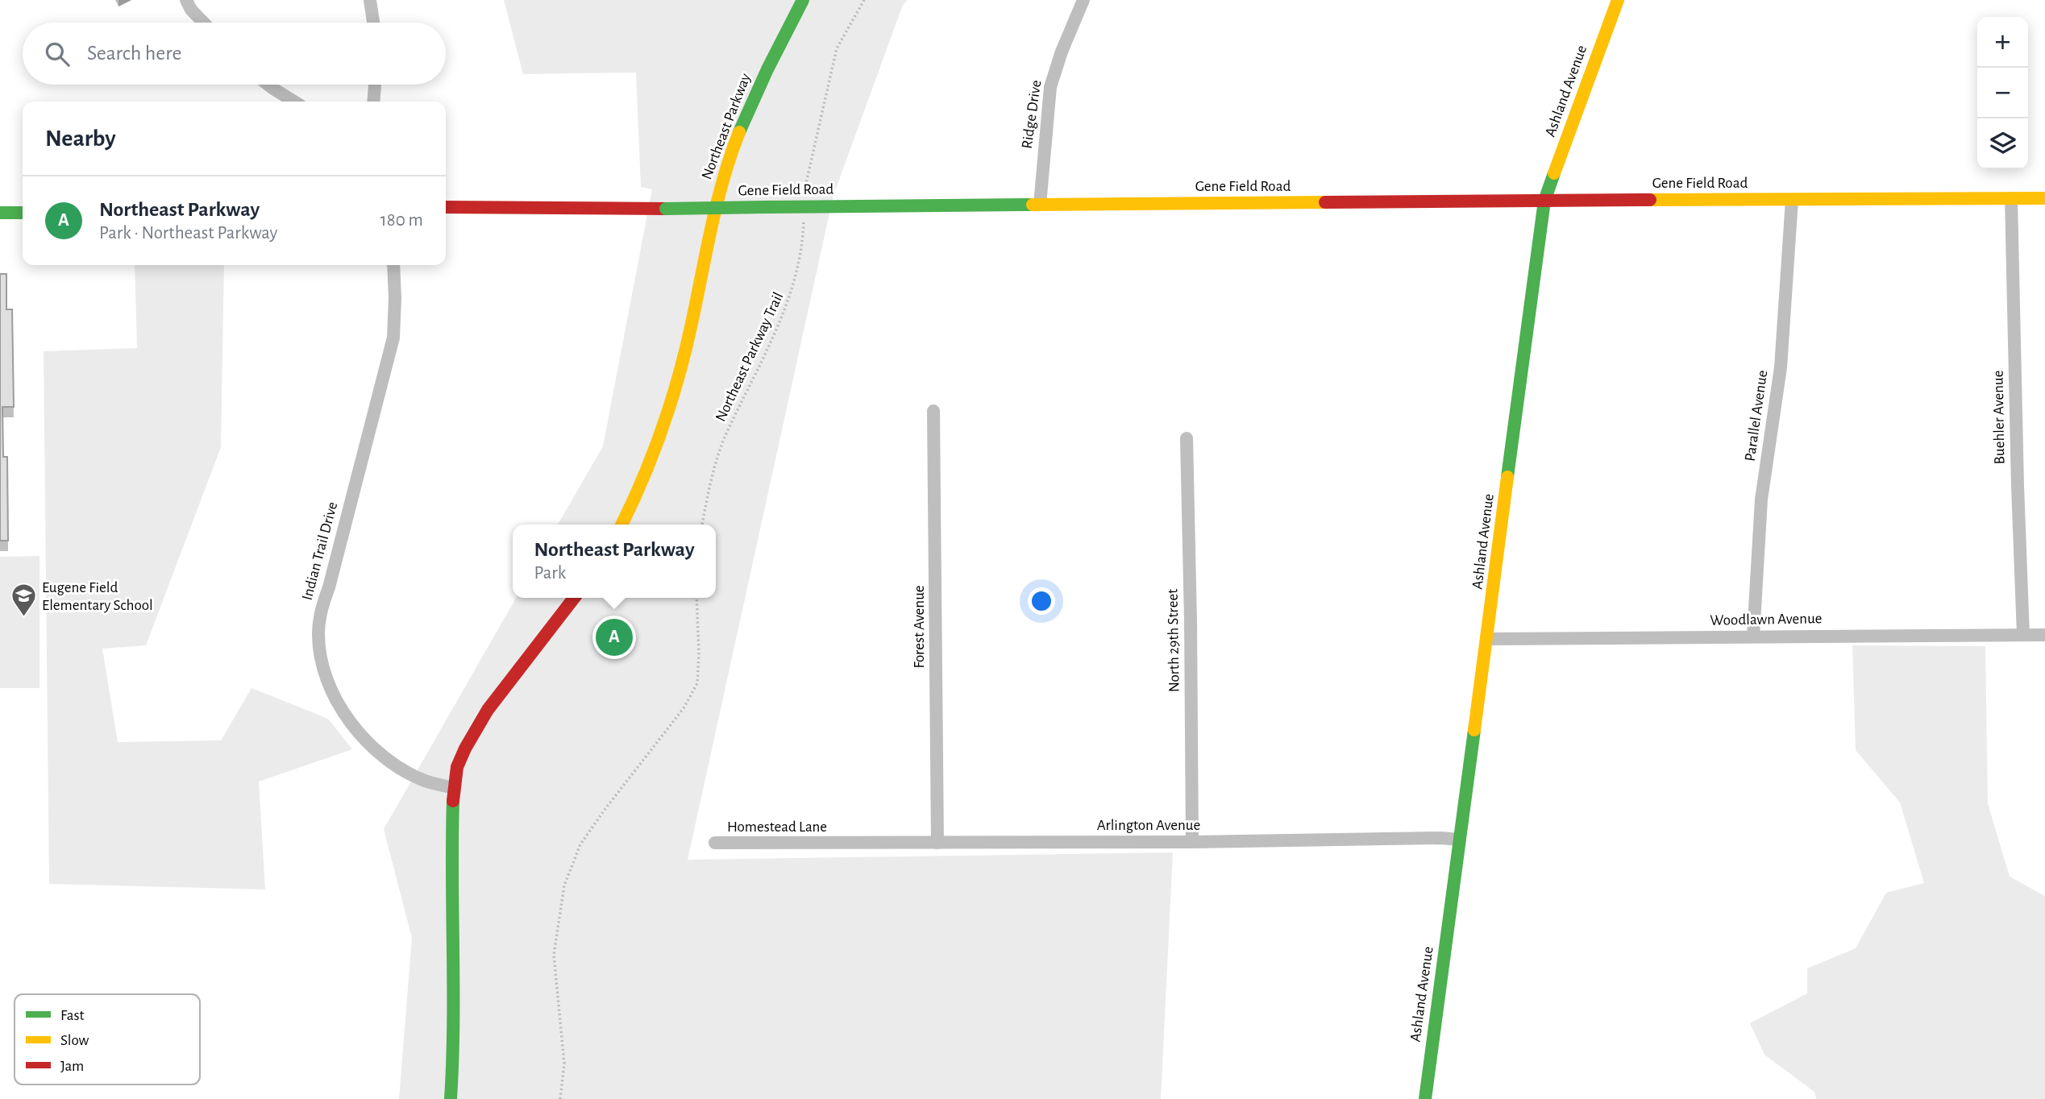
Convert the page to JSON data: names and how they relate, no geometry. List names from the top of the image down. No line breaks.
{"streets":{"street":["Ashland Avenue","Ridge Drive","Northeast Parkway","Gene Field Road","Parallel Avenue","Buehler Avenue","Indian Trail Drive","Woodlawn Avenue","Forest Avenue","North 29th Street","Arlington Avenue","Homestead Lane"],"path":["Northeast Parkway Trail"]},"crossings":[["Ashland Avenue","Gene Field Road"],["Ashland Avenue","Woodlawn Avenue"],["Ashland Avenue","Arlington Avenue"],["Ridge Drive","Gene Field Road"],["Gene Field Road","Northeast Parkway Trail"],["Gene Field Road","Parallel Avenue"],["Gene Field Road","Buehler Avenue"],["Parallel Avenue","Woodlawn Avenue"],["Buehler Avenue","Woodlawn Avenue"],["Forest Avenue","Arlington Avenue"],["North 29th Street","Arlington Avenue"],["Arlington Avenue","Homestead Lane"]],"places":{"school or university":["Eugene Field Elementary School"]},"legend":["Fast","Slow","Jam"],"page":{"map_buttons":["+","−"],"search":"Search here","heading":"Nearby","list":[{"mark":"A","name":"Northeast Parkway","note":"Park · Northeast Parkway","value":"180 m"}],"popup":["Northeast Parkway","Park"],"pins":"A"}}
